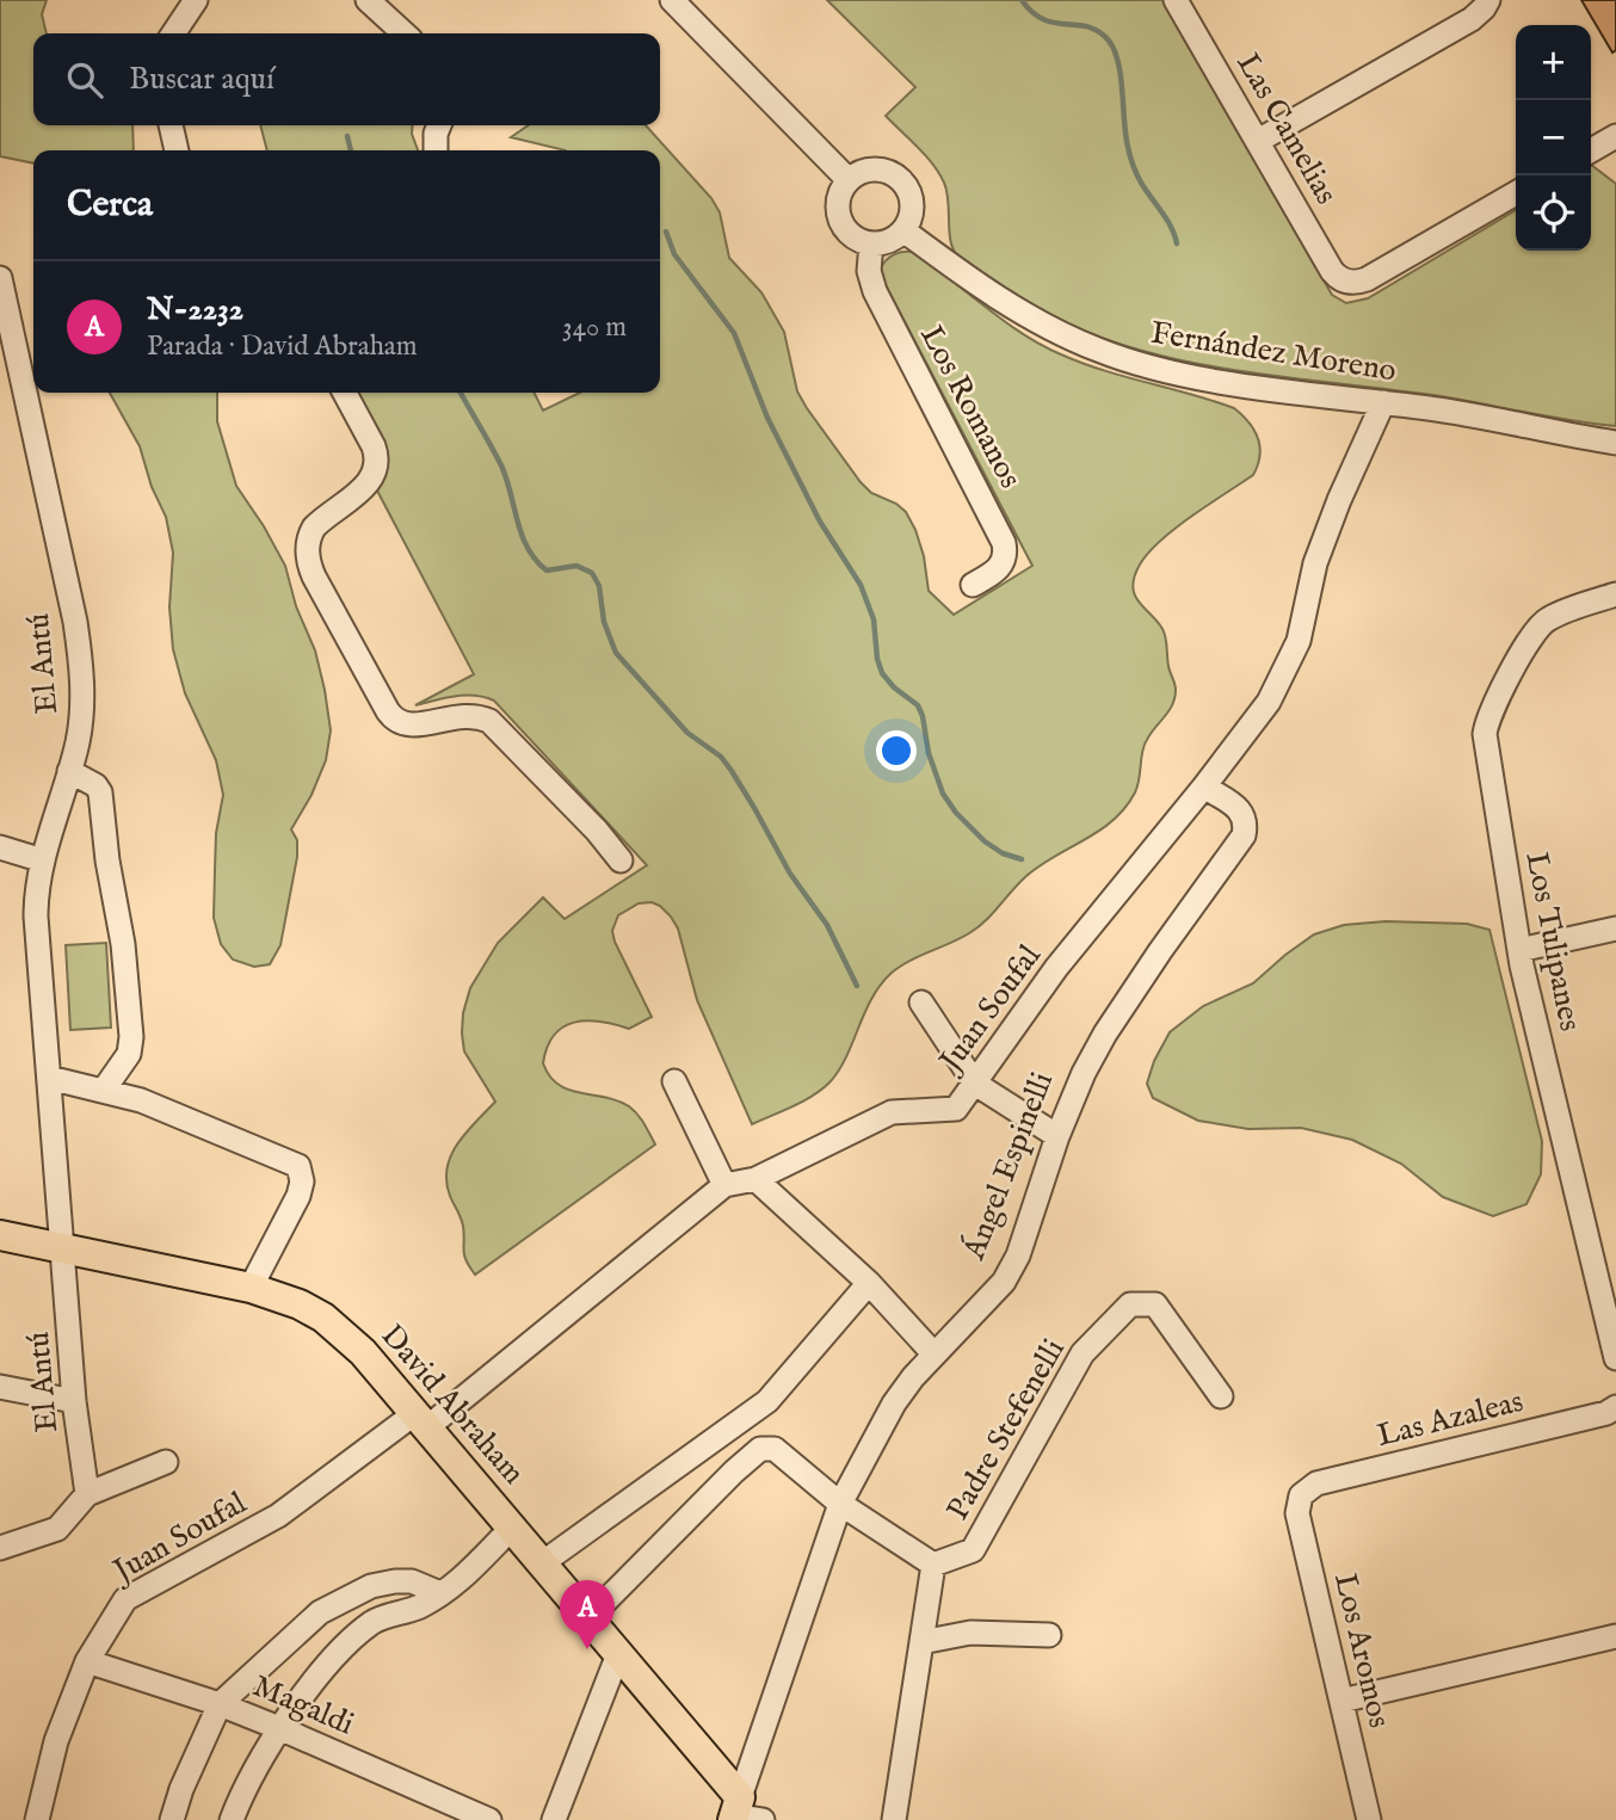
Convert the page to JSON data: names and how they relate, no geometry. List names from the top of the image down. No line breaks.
{"streets":{"main road":["David Abraham"],"street":["Las Camelias","Fernández Moreno","Los Romanos","El Antú","Los Tulipanes","Juan Soufal","Ángel Espinelli","Las Azaleas","Padre Stefenelli","Los Aromos","Magaldi"]},"crossings":[["Fernández Moreno","Los Romanos"],["Fernández Moreno","Juan Soufal"],["El Antú","David Abraham"],["Juan Soufal","Ángel Espinelli"],["Juan Soufal","David Abraham"],["Juan Soufal","Magaldi"],["Ángel Espinelli","David Abraham"],["Las Azaleas","Los Aromos"]],"page":{"map_buttons":["+","−"],"search":"Buscar aquí","heading":"Cerca","list":[{"mark":"A","name":"N-2232","note":"Parada · David Abraham","value":"340 m"}],"pins":"A"}}
